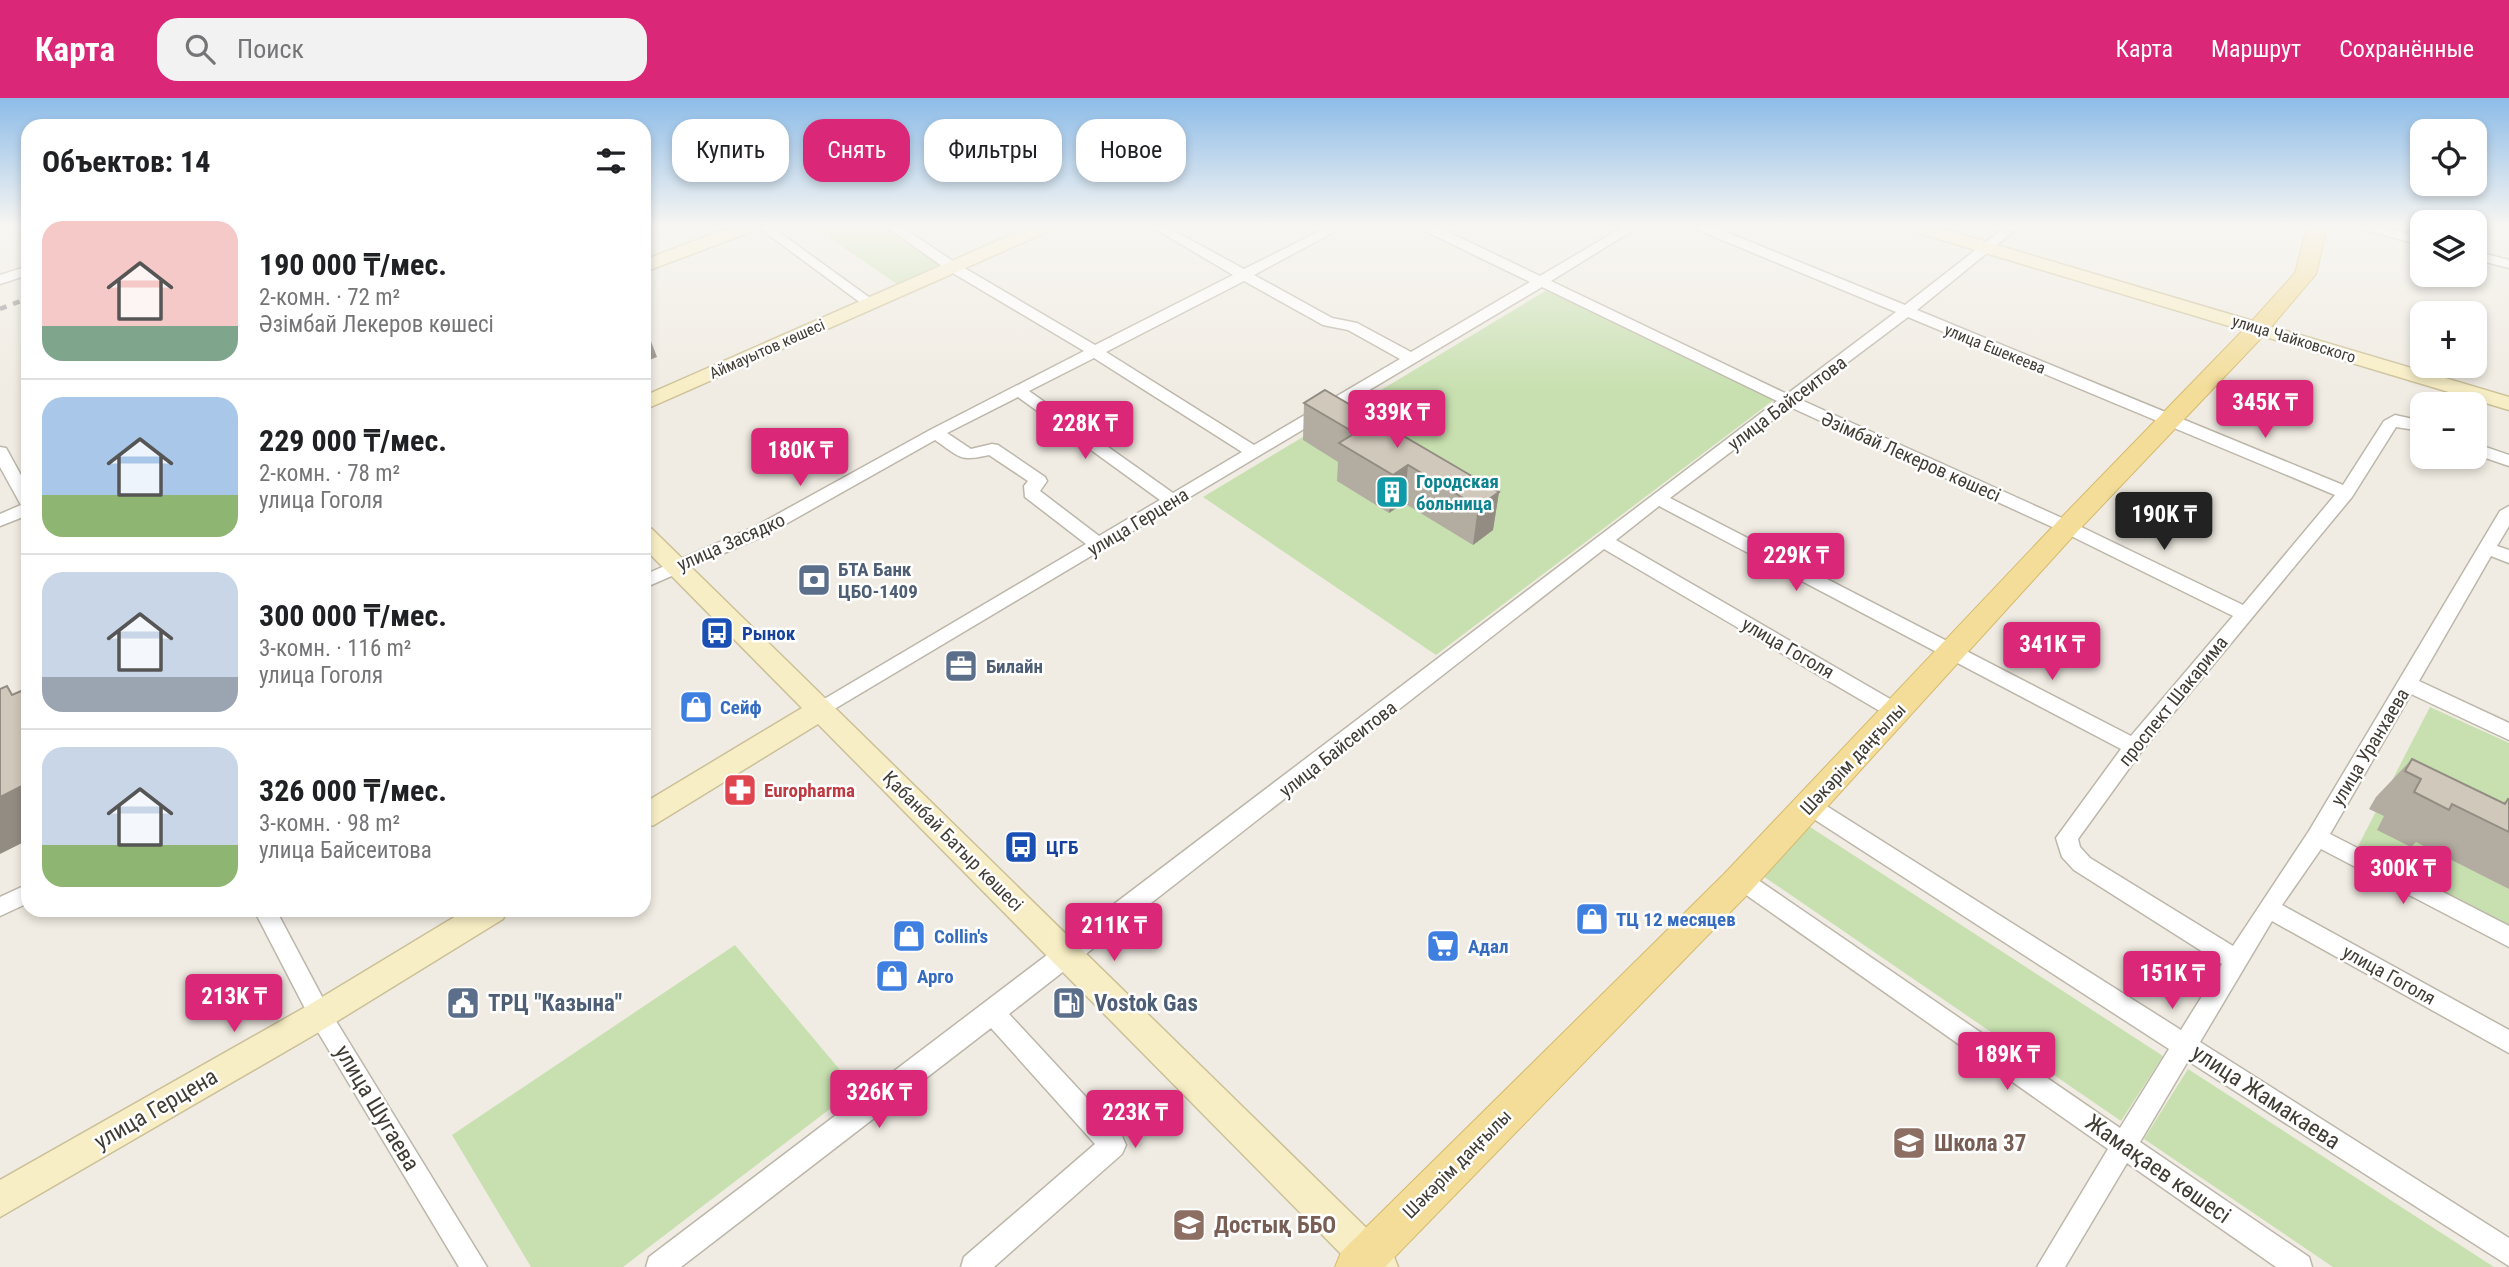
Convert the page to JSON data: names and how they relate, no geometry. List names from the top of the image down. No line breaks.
{"streets":{"main road":["Шәкәрім даңғылы"],"street":["улица Чайковского","Аймауытов көшесі","улица Ешекеева","улица Байсеитова","Әзімбай Лекеров көшесі","улица Герцена","улица Засядко","улица Гоголя","проспект Шакарима","улица Уранхаева","Қабанбай Батыр көшесі","улица Жамакаева","улица Шугаева","Жамақаев көшесі"]},"crossings":[["улица Чайковского","Шәкәрім даңғылы"],["улица Ешекеева","улица Байсеитова"],["улица Ешекеева","проспект Шакарима"],["улица Ешекеева","Шәкәрім даңғылы"],["улица Байсеитова","Әзімбай Лекеров көшесі"],["улица Байсеитова","улица Гоголя"],["улица Байсеитова","Қабанбай Батыр көшесі"],["Әзімбай Лекеров көшесі","улица Герцена"],["Әзімбай Лекеров көшесі","проспект Шакарима"],["Әзімбай Лекеров көшесі","Шәкәрім даңғылы"],["улица Герцена","Қабанбай Батыр көшесі"],["улица Герцена","улица Шугаева"],["улица Засядко","Қабанбай Батыр көшесі"],["улица Гоголя","улица Уранхаева"],["улица Гоголя","Шәкәрім даңғылы"],["проспект Шакарима","улица Уранхаева"],["улица Уранхаева","улица Жамакаева"],["улица Уранхаева","Жамақаев көшесі"],["Шәкәрім даңғылы","Қабанбай Батыр көшесі"],["Шәкәрім даңғылы","улица Жамакаева"],["Шәкәрім даңғылы","Жамақаев көшесі"]],"places":{"building":["Городская больница"],"bank":["БТА Банк ЦБО-1409"],"bus stop":["Рынок","ЦГБ"],"office":["Билайн"],"shop":["Сейф","ТЦ 12 месяцев","Collin's","Арго"],"pharmacy":["Europharma"],"supermarket":["Адал"],"public building":["ТРЦ \"Казына\""],"fuel station":["Vostok Gas"],"school or university":["Школа 37","Достық ББО"]},"page":{"header":"Карта","search":"Поиск","nav":["Карта","Маршрут","Сохранённые"],"map_buttons":["+","−"],"chip":["Купить","Снять","Фильтры","Новое"],"heading":"Объектов: 14","list":[{"name":"190 000 ₸/мес.","note":"2-комн. · 72 m² · Әзімбай Лекеров көшесі"},{"name":"229 000 ₸/мес.","note":"2-комн. · 78 m² · улица Гоголя"},{"name":"300 000 ₸/мес.","note":"3-комн. · 116 m² · улица Гоголя"},{"name":"326 000 ₸/мес.","note":"3-комн. · 98 m² · улица Байсеитова"}],"price":["345K ₸","339K ₸","228K ₸","180K ₸","190K ₸","229K ₸","341K ₸","300K ₸","211K ₸","151K ₸","213K ₸","189K ₸","326K ₸","223K ₸"]}}
